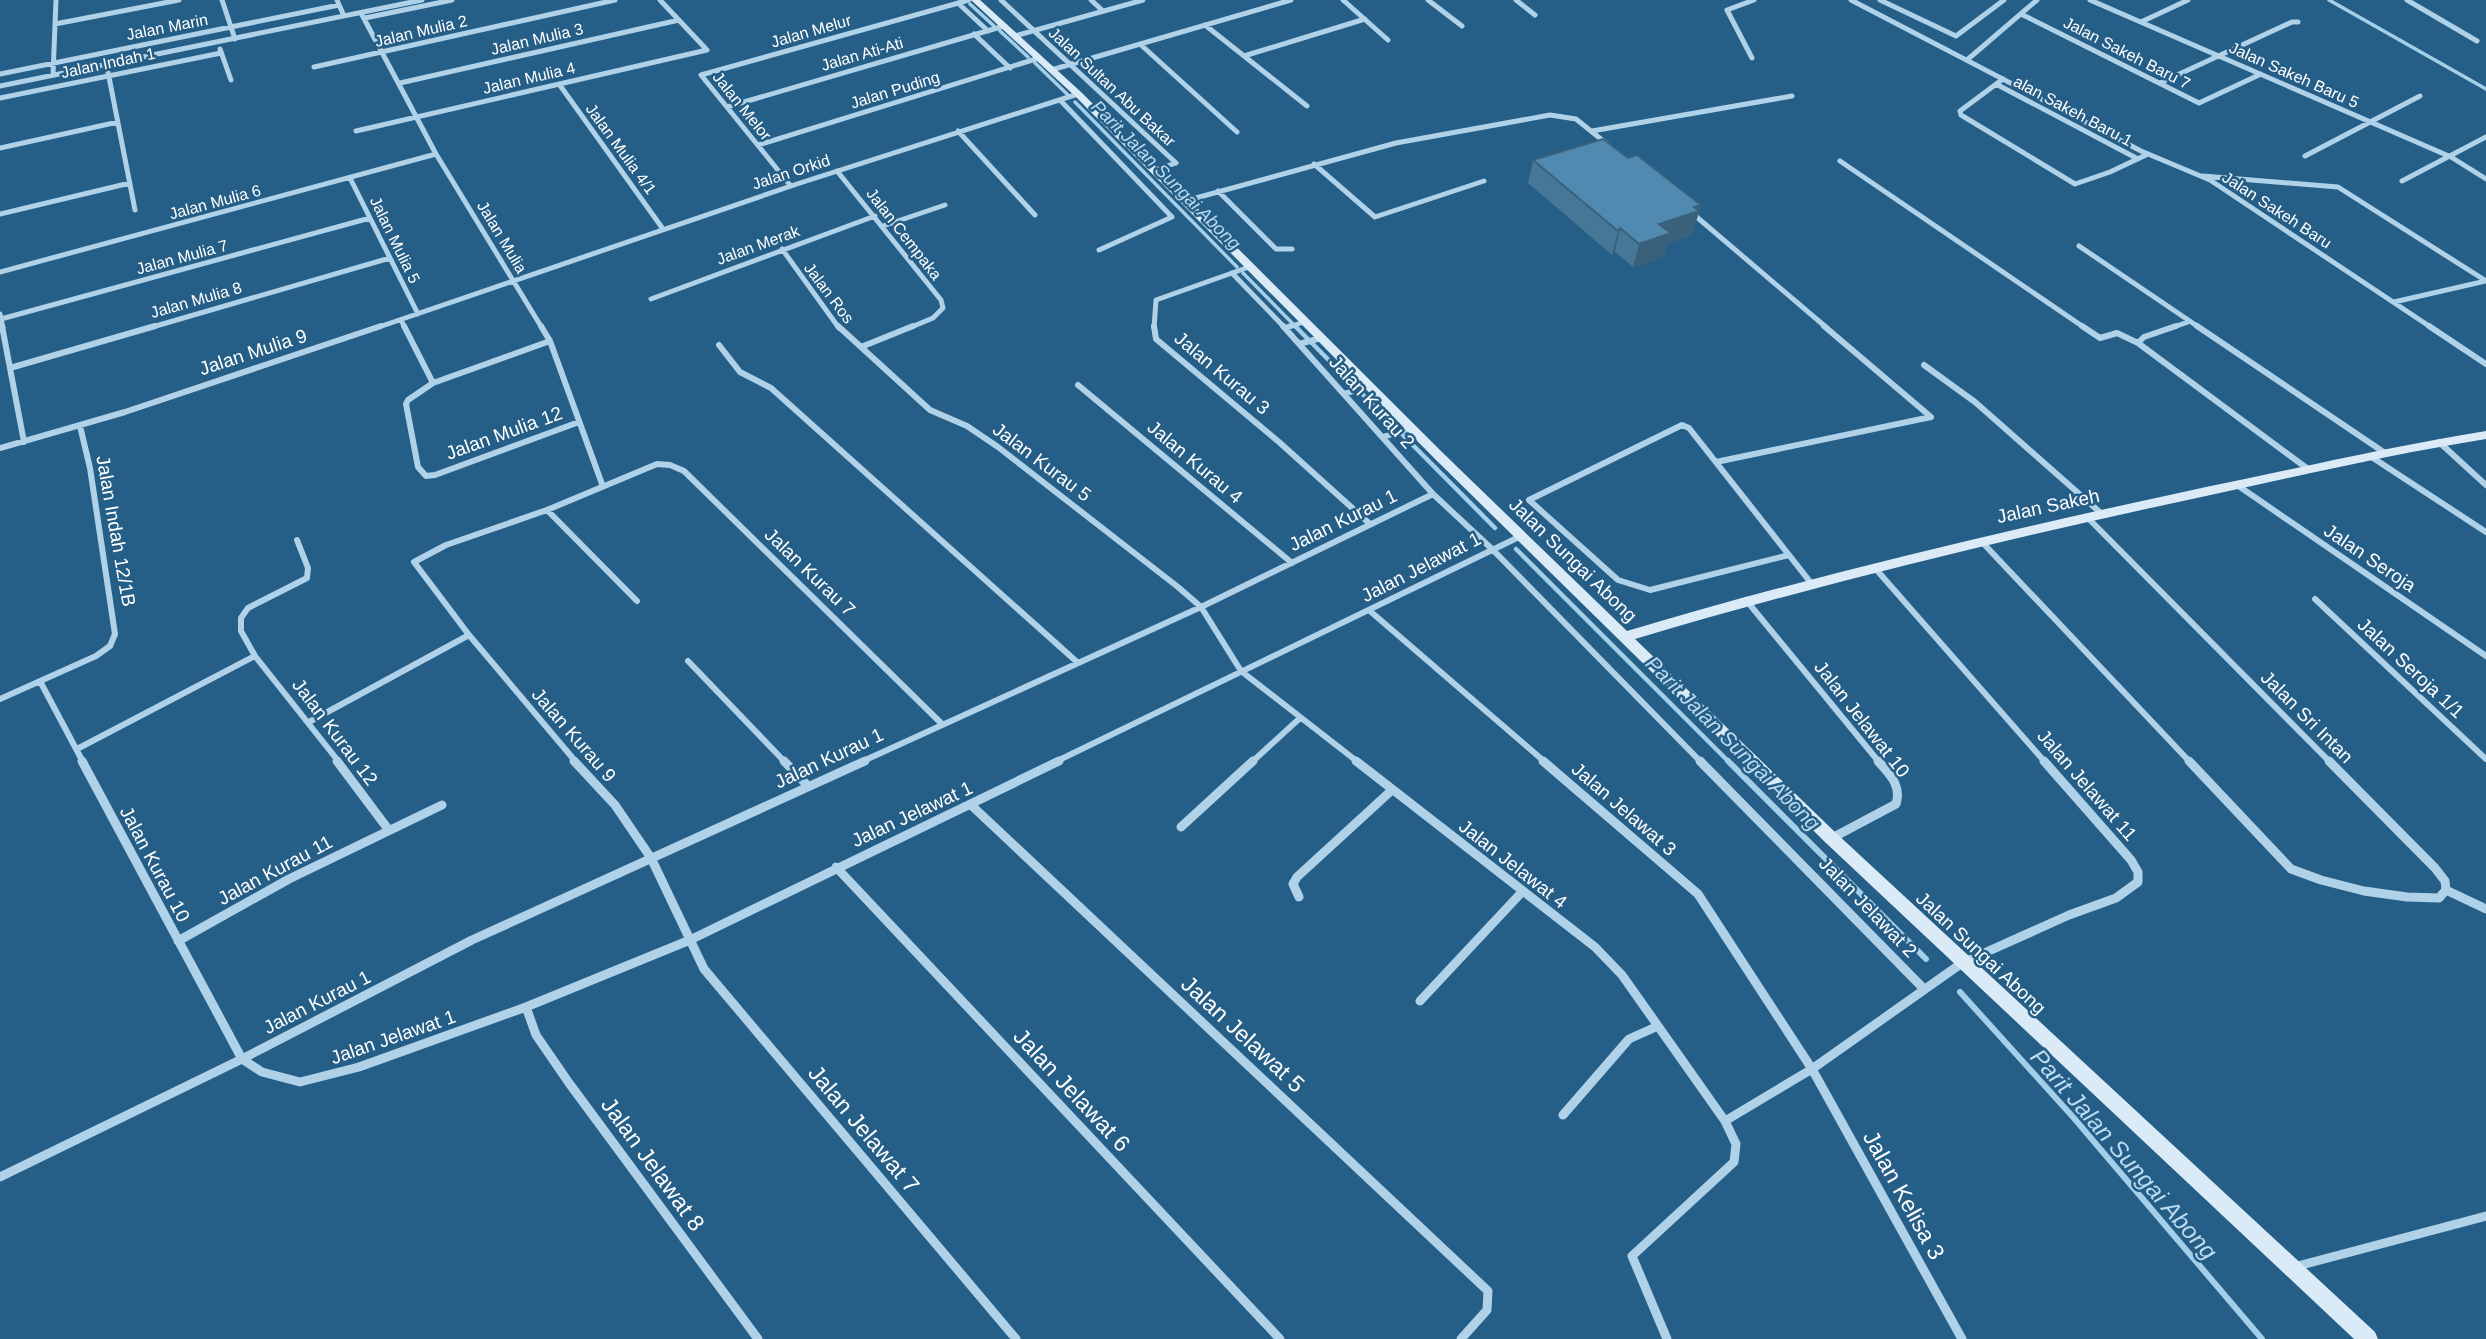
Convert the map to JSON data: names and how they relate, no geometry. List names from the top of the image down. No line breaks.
{"streets":{"street":["Jalan Marin","Jalan Mulia 2","Jalan Melur","Jalan Mulia 3","Jalan Sakeh Baru 7","Jalan Ati-Ati","Jalan Indah 1","Jalan Sakeh Baru 5","Jalan Mulia 4","Jalan Sultan Abu Bakar","Jalan Puding","Jalan Melor","alan Sakeh Baru 1","Jalan Mulia 4/1","Jalan Orkid","Jalan Mulia 6","Jalan Sakeh Baru","Jalan Cempaka","Jalan Mulia","Jalan Mulia 5","Jalan Merak","Jalan Mulia 7","Jalan Ros","Jalan Mulia 8","Jalan Mulia 9","Jalan Kurau 3","Jalan Kurau 2","Jalan Mulia 12","Jalan Kurau 5","Jalan Kurau 4","Jalan Sakeh","Jalan Kurau 1","Jalan Indah 12/1B","Jalan Seroja","Jalan Sungai Abong","Jalan Jelawat 1","Jalan Kurau 7","Jalan Seroja 1/1","Jalan Sri Intan","Jalan Jelawat 10","Jalan Kurau 12","Jalan Kurau 9","Jalan Jelawat 11","Jalan Jelawat 3","Jalan Kurau 10","Jalan Jelawat 4","Jalan Kurau 11","Jalan Jelawat 2","Jalan Jelawat 5","Jalan Jelawat 6","Jalan Jelawat 7","Jalan Jelawat 8","Jalan Kelisa 3"]},"crossings":[["Jalan Mulia 2","Jalan Mulia"],["Jalan Melur","Jalan Melor"],["Jalan Mulia 3","Jalan Mulia 4"],["Jalan Mulia 3","Jalan Mulia"],["Jalan Sakeh Baru 7","Jalan Sakeh Baru 5"],["Jalan Ati-Ati","Jalan Melor"],["Jalan Ati-Ati","Jalan Sungai Abong"],["Jalan Mulia 4","Jalan Mulia 4/1"],["Jalan Mulia 4","Jalan Mulia"],["Jalan Sultan Abu Bakar","Jalan Sungai Abong"],["Jalan Puding","Jalan Melor"],["Jalan Puding","Jalan Sungai Abong"],["Jalan Melor","Jalan Orkid"],["Jalan Mulia 4/1","Jalan Orkid"],["Jalan Orkid","Jalan Cempaka"],["Jalan Orkid","Jalan Mulia"],["Jalan Orkid","Jalan Mulia 9"],["Jalan Orkid","Jalan Sungai Abong"],["Jalan Mulia 6","Jalan Mulia"],["Jalan Mulia 6","Jalan Mulia 5"],["Jalan Cempaka","Jalan Merak"],["Jalan Cempaka","Jalan Ros"],["Jalan Cempaka","Jalan Kurau 5"],["Jalan Mulia","Jalan Mulia 9"],["Jalan Mulia","Jalan Mulia 12"],["Jalan Mulia","Jalan Kurau 7"],["Jalan Mulia 5","Jalan Mulia 7"],["Jalan Mulia 5","Jalan Mulia 8"],["Jalan Mulia 5","Jalan Mulia 9"],["Jalan Merak","Jalan Ros"],["Jalan Ros","Jalan Kurau 5"],["Jalan Mulia 9","Jalan Indah 12/1B"],["Jalan Kurau 3","Jalan Kurau 2"],["Jalan Kurau 3","Jalan Kurau 1"],["Jalan Kurau 3","Jalan Sungai Abong"],["Jalan Kurau 2","Jalan Kurau 1"],["Jalan Kurau 2","Jalan Sungai Abong"],["Jalan Kurau 2","Jalan Jelawat 1"],["Jalan Kurau 2","Jalan Jelawat 2"],["Jalan Kurau 5","Jalan Kurau 1"],["Jalan Kurau 5","Jalan Jelawat 1"],["Jalan Kurau 5","Jalan Jelawat 4"],["Jalan Kurau 4","Jalan Kurau 1"],["Jalan Sakeh","Jalan Seroja"],["Jalan Sakeh","Jalan Sungai Abong"],["Jalan Sakeh","Jalan Sri Intan"],["Jalan Sakeh","Jalan Jelawat 10"],["Jalan Sakeh","Jalan Jelawat 11"],["Jalan Kurau 1","Jalan Jelawat 1"],["Jalan Kurau 1","Jalan Kurau 7"],["Jalan Kurau 1","Jalan Kurau 9"],["Jalan Kurau 1","Jalan Kurau 10"],["Jalan Indah 12/1B","Jalan Kurau 10"],["Jalan Sungai Abong","Jalan Jelawat 1"],["Jalan Sungai Abong","Jalan Jelawat 10"],["Jalan Sungai Abong","Jalan Jelawat 11"],["Jalan Jelawat 1","Jalan Kurau 9"],["Jalan Jelawat 1","Jalan Jelawat 3"],["Jalan Jelawat 1","Jalan Kurau 10"],["Jalan Jelawat 1","Jalan Jelawat 4"],["Jalan Jelawat 1","Jalan Jelawat 2"],["Jalan Jelawat 1","Jalan Jelawat 5"],["Jalan Jelawat 1","Jalan Jelawat 6"],["Jalan Jelawat 1","Jalan Jelawat 7"],["Jalan Jelawat 1","Jalan Jelawat 8"],["Jalan Kurau 12","Jalan Kurau 11"],["Jalan Kurau 9","Jalan Jelawat 7"],["Jalan Jelawat 3","Jalan Kelisa 3"],["Jalan Kurau 10","Jalan Kurau 11"]],"water":["Parit Jalan Sungai Abong"]}
